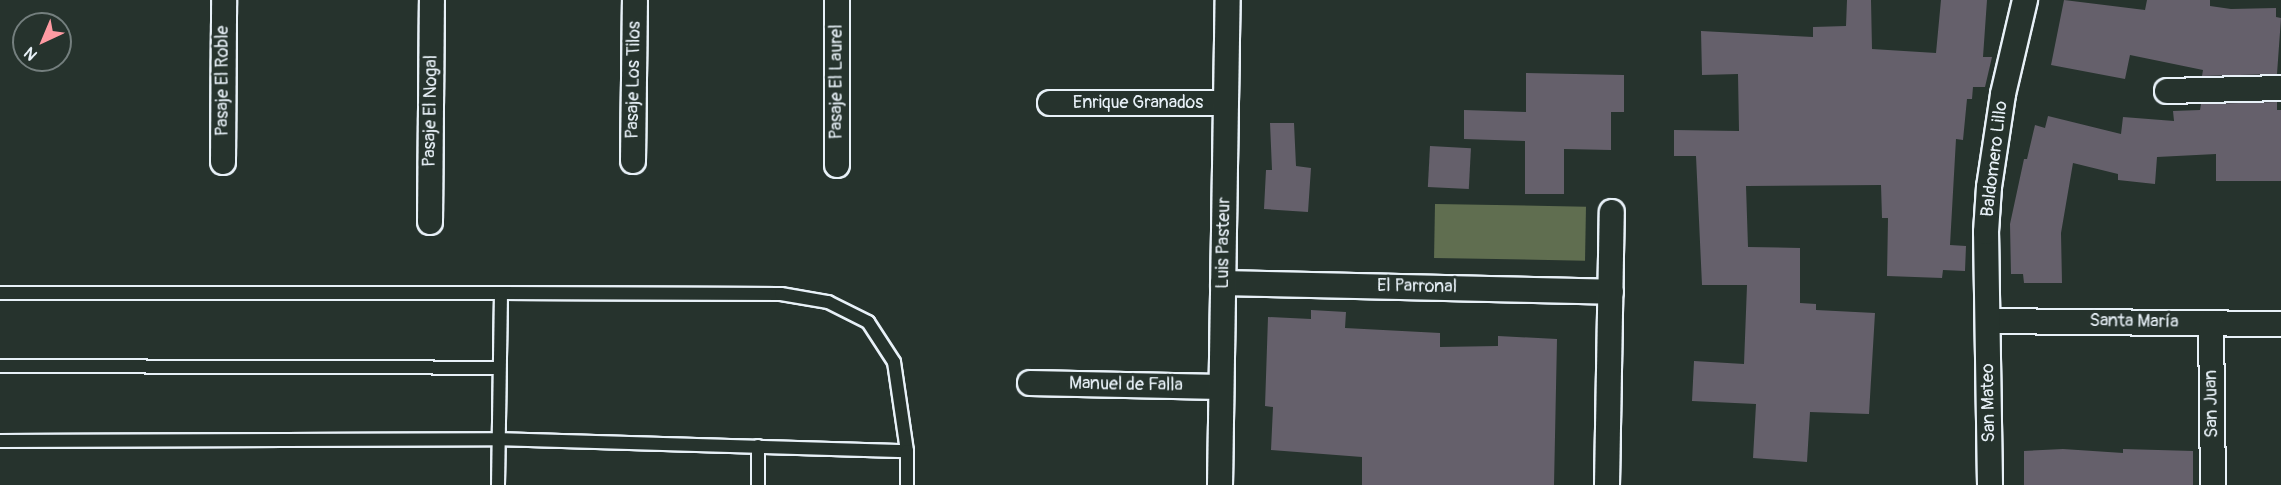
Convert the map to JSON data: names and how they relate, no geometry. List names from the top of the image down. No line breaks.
{"streets":{"street":["Pasaje Los Tilos","Pasaje El Roble","Pasaje El Laurel","Enrique Granados","Pasaje El Nogal","Baldomero Lillo","Luis Pasteur","El Parronal","Santa María","Manuel de Falla","San Mateo","San Juan"]},"crossings":[["Enrique Granados","Luis Pasteur"],["Baldomero Lillo","Santa María"],["Baldomero Lillo","San Mateo"],["Luis Pasteur","El Parronal"],["Luis Pasteur","Manuel de Falla"],["Santa María","San Mateo"],["Santa María","San Juan"]],"north":"bottom left"}
